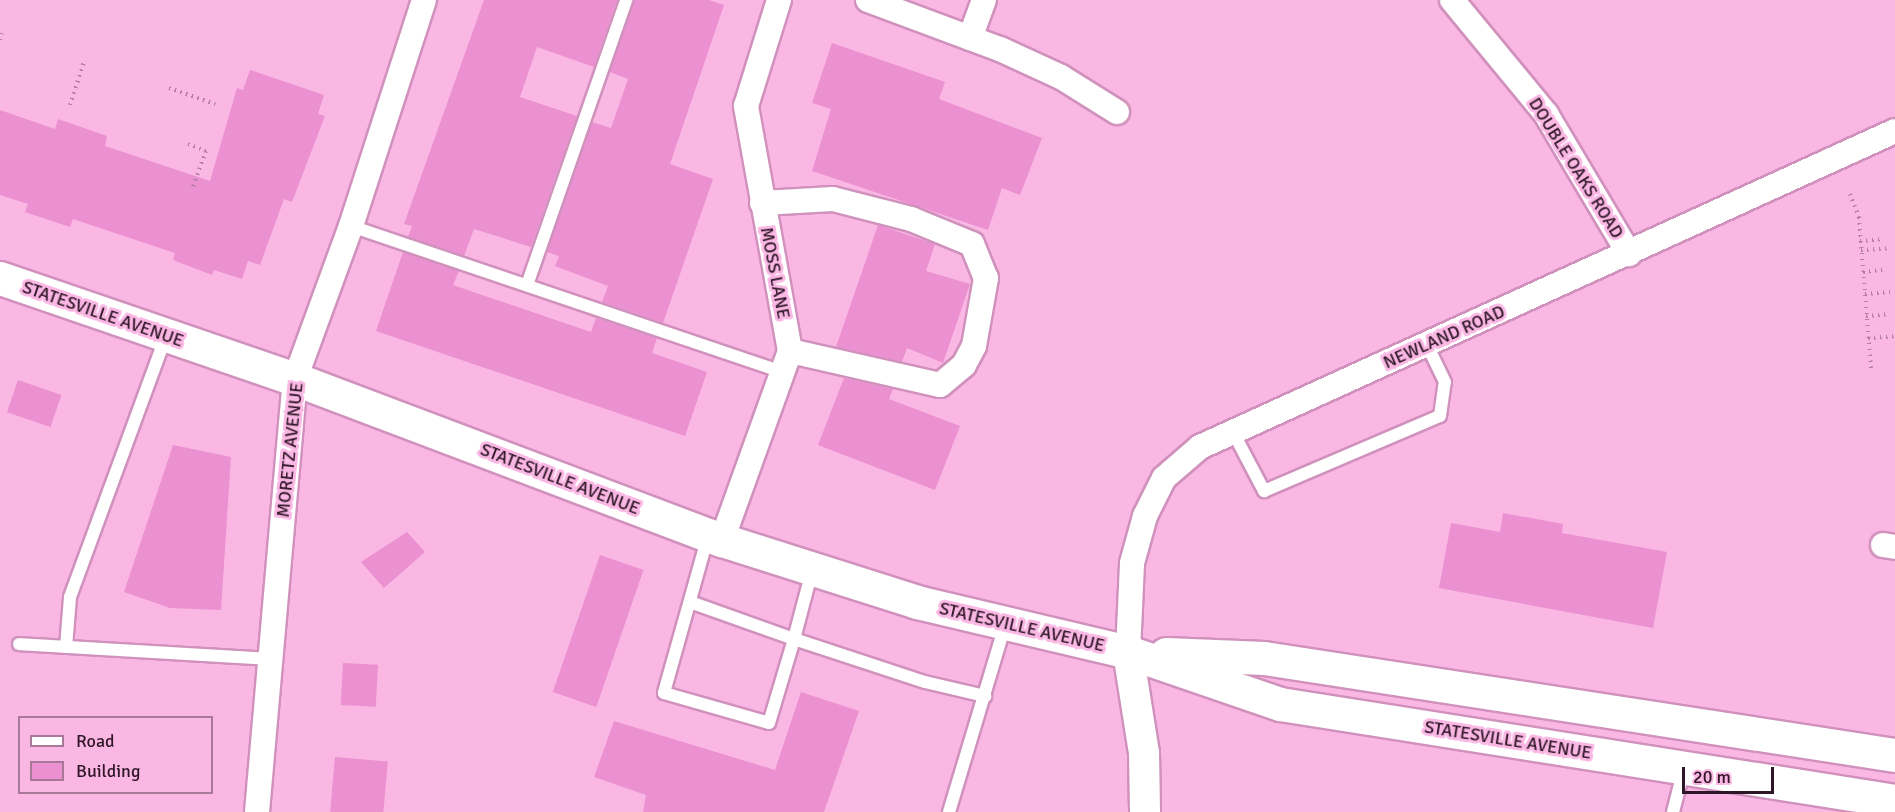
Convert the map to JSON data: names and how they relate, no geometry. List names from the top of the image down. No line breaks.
{"streets":{"main road":["STATESVILLE AVENUE"],"street":["DOUBLE OAKS ROAD","MOSS LANE","NEWLAND ROAD","MORETZ AVENUE"]},"crossings":[["DOUBLE OAKS ROAD","NEWLAND ROAD"],["STATESVILLE AVENUE","NEWLAND ROAD"],["STATESVILLE AVENUE","MORETZ AVENUE"]],"legend":["Road","Building"],"scale_bar":"20 m"}
